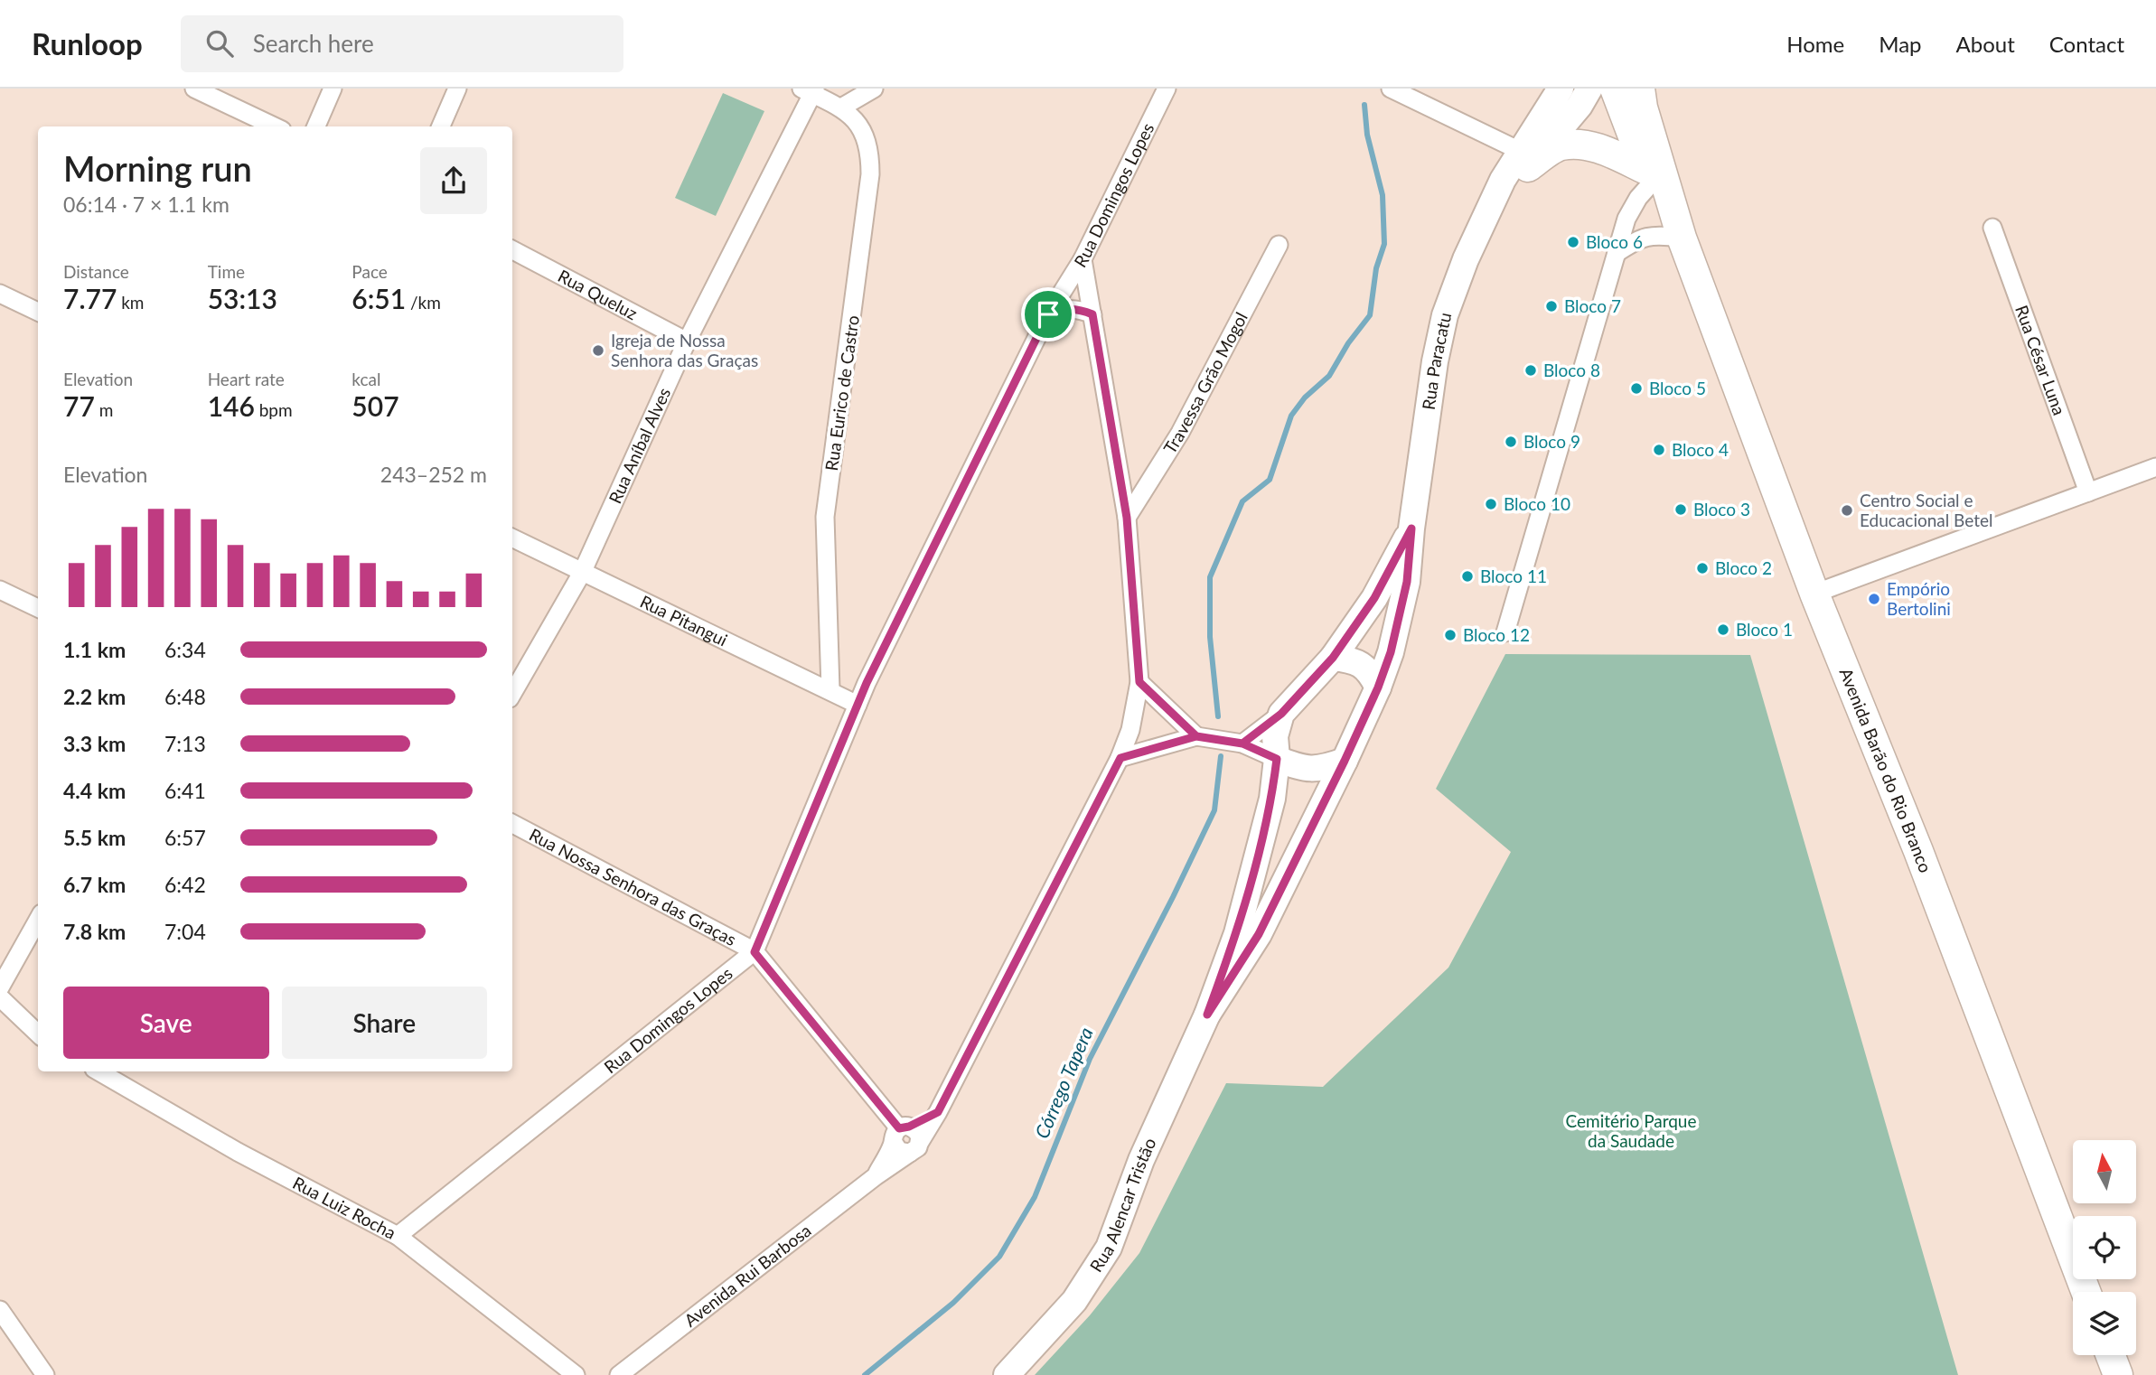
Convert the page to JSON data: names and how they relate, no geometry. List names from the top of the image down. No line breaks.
{"streets":{"main road":["Rua Paracatu","Avenida Barão do Rio Branco","Rua Alencar Tristão"],"street":["Rua Domingos Lopes","Rua Queluz","Rua César Luna","Travessa Grão Mogol","Rua Eurico de Castro","Rua Aníbal Alves","Rua Pitangui","Rua Nossa Senhora das Graças","Rua Luiz Rocha","Avenida Rui Barbosa"]},"crossings":[["Rua Domingos Lopes","Rua Pitangui"],["Rua Domingos Lopes","Rua Nossa Senhora das Graças"],["Rua Domingos Lopes","Rua Luiz Rocha"],["Rua Domingos Lopes","Avenida Rui Barbosa"],["Rua Queluz","Rua Aníbal Alves"],["Rua Paracatu","Rua Alencar Tristão"],["Travessa Grão Mogol","Avenida Rui Barbosa"],["Rua Eurico de Castro","Rua Pitangui"],["Rua Aníbal Alves","Rua Pitangui"],["Rua Nossa Senhora das Graças","Avenida Rui Barbosa"]],"water":["Córrego Tapera"],"parks":["Cemitério Parque da Saudade"],"places":["Bloco 6","Bloco 7","Igreja de Nossa Senhora das Graças","Bloco 8","Bloco 5","Bloco 9","Bloco 4","Bloco 10","Bloco 3","Centro Social e Educacional Betel","Bloco 2","Bloco 11","Empório Bertolini","Bloco 1","Bloco 12"],"north":"top","page":{"header":"Runloop","search":"Search here","nav":["Home","Map","About","Contact"],"heading":["Morning run","06:14 · 7 × 1.1 km"],"stats":[["Distance","7.77 km"],["Time","53:13"],["Pace","6:51 /km"],["Elevation","77 m"],["Heart rate","146 bpm"],["kcal","507"]],"chart":["Elevation","243–252 m"],"list":[{"name":"1.1 km","note":"6:34"},{"name":"2.2 km","note":"6:48"},{"name":"3.3 km","note":"7:13"},{"name":"4.4 km","note":"6:41"},{"name":"5.5 km","note":"6:57"},{"name":"6.7 km","note":"6:42"},{"name":"7.8 km","note":"7:04"}],"buttons":["Save","Share"]}}
